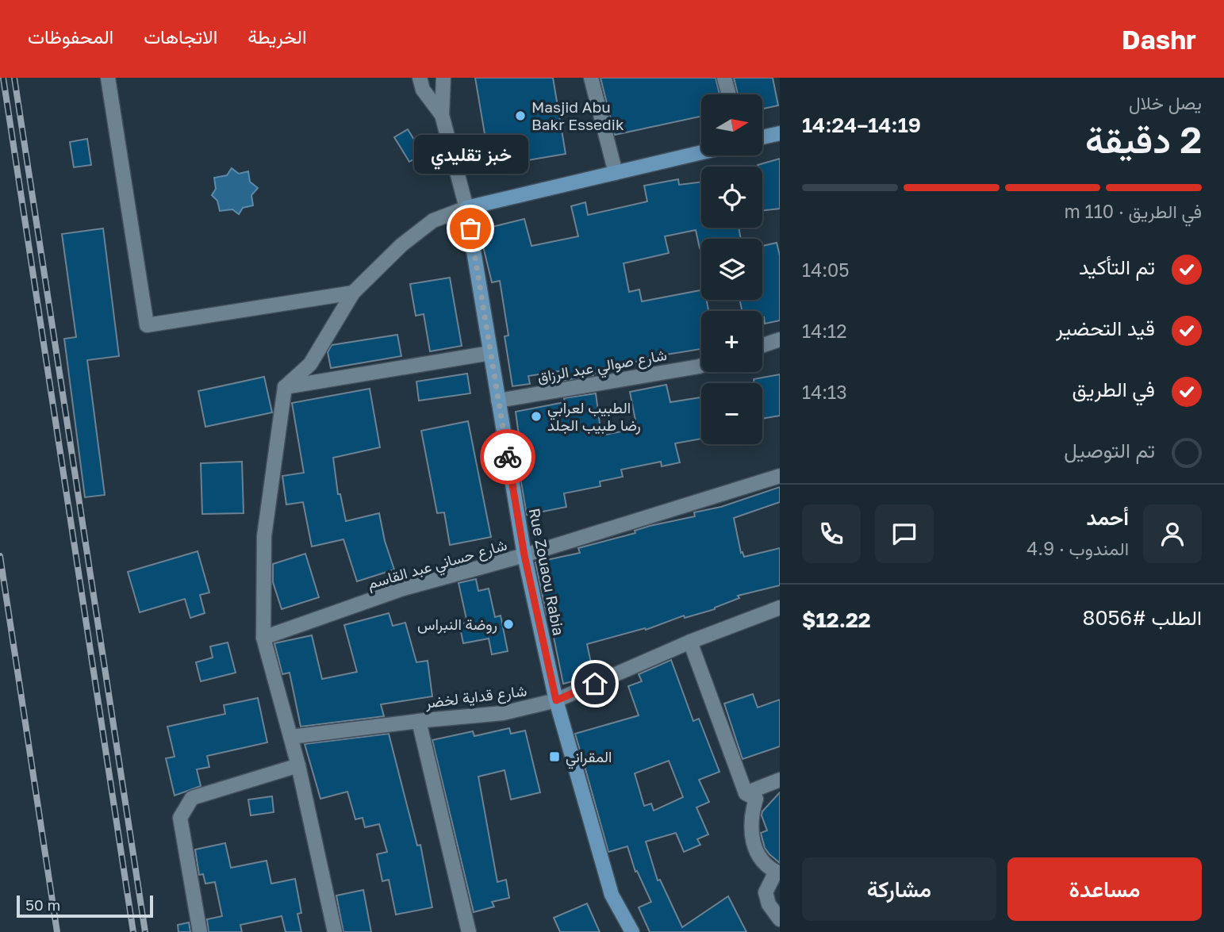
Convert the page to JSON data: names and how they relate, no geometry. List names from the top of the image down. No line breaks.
{"streets":{"main road":["Rue Zouaou Rabia"],"street":["شارع صوالي عبد الرزاق","شارع حساني عبد القاسم","شارع قداية لخضر"]},"crossings":[["شارع صوالي عبد الرزاق","Rue Zouaou Rabia"],["شارع حساني عبد القاسم","Rue Zouaou Rabia"],["Rue Zouaou Rabia","شارع قداية لخضر"]],"places":{"other":["Masjid Abu Bakr Essedik","خبز تقليدي","الطبيب لعرابي رضا طبيب الجلد","روضة النبراس"],"transit":["المقراني"]},"scale_bar":"50 m","north":"right","page":{"header":"Dashr","nav":["الخريطة","الاتجاهات","المحفوظات"],"heading":["2 دقيقة","يصل خلال","14:19–14:24"],"panel":["أحمد","المندوب · 4.9","الطلب #8056","$12.22"],"map_buttons":["+","−"],"bubble":"خبز تقليدي","bar":"في الطريق · 110 m","list":[["تم التأكيد","14:05"],["قيد التحضير","14:12"],["في الطريق","14:13"],"تم التوصيل"],"buttons":["مساعدة","مشاركة"],"scale":"50 m"}}
